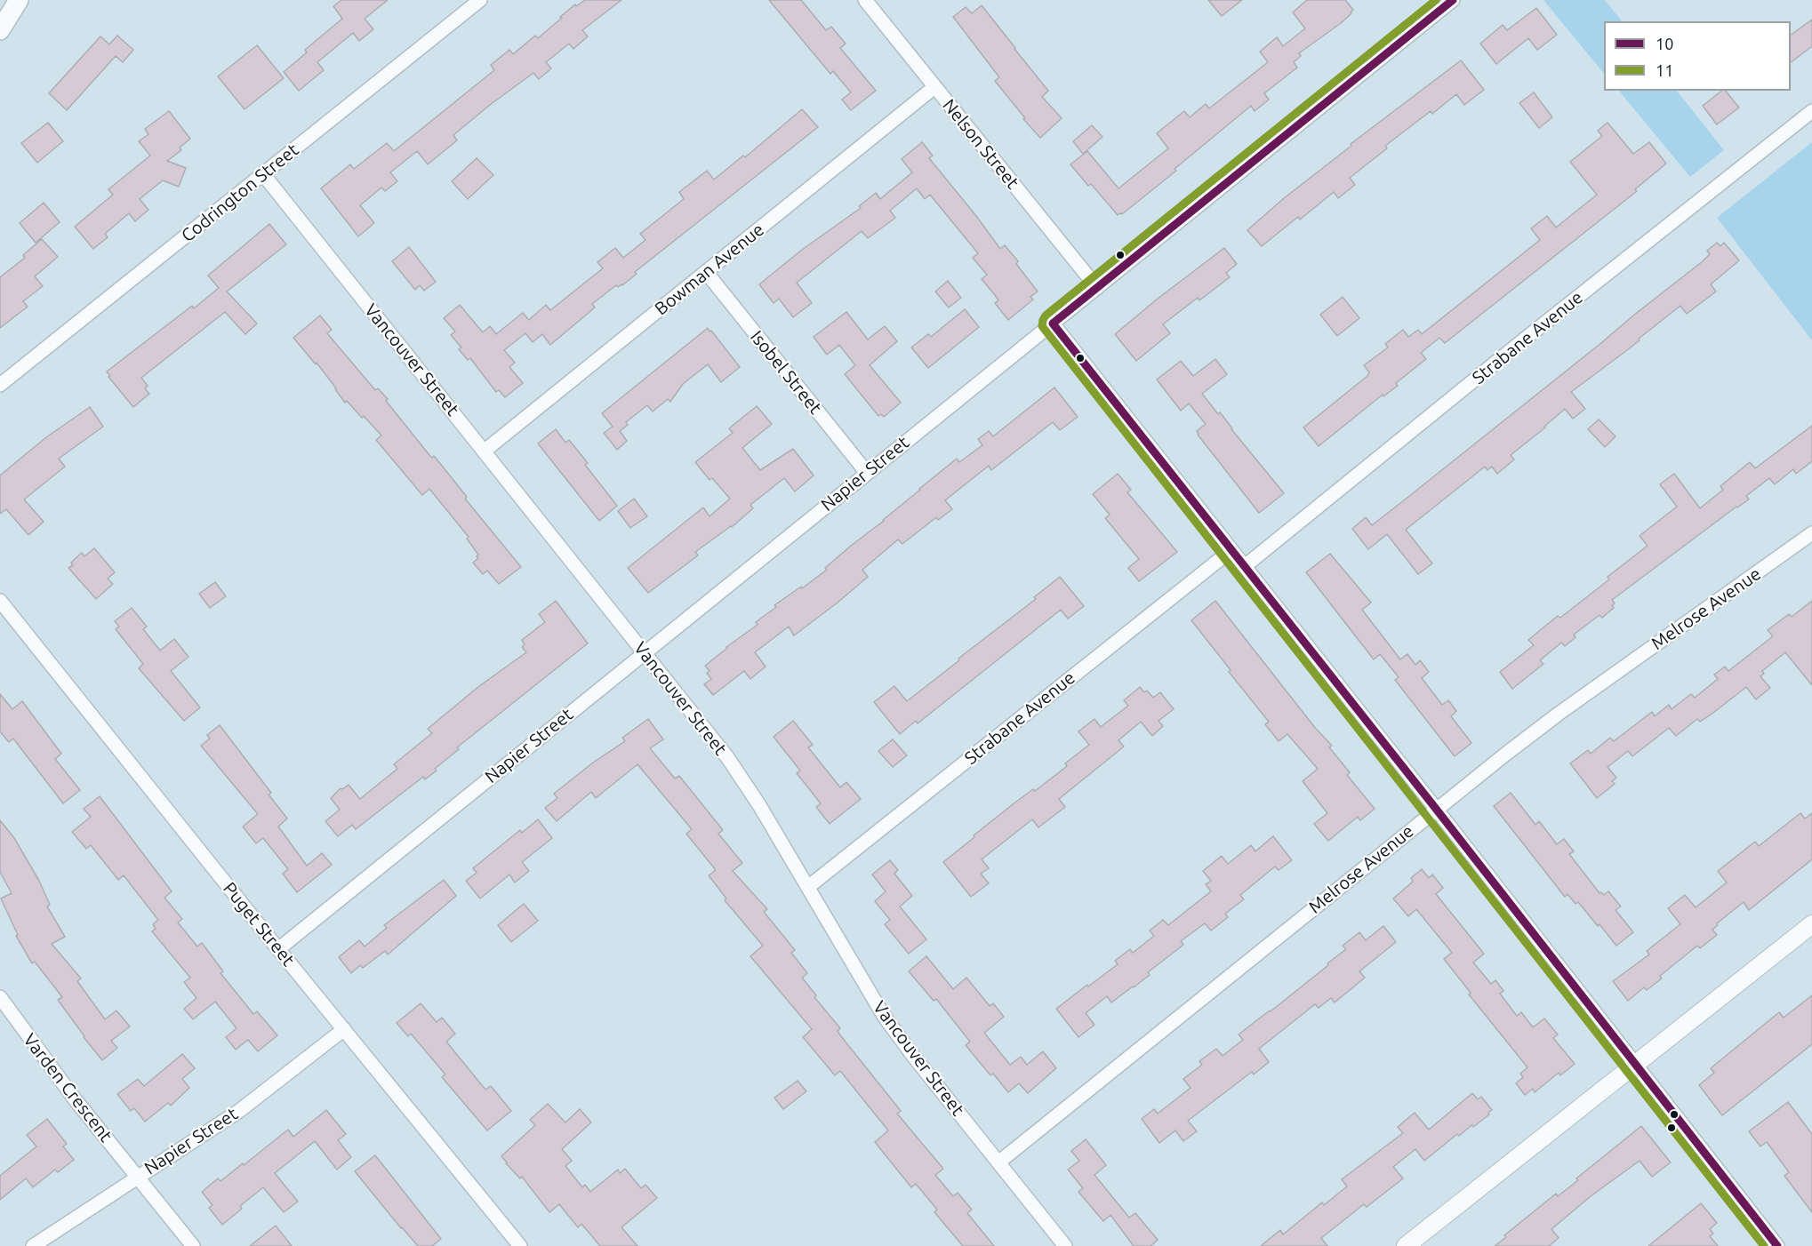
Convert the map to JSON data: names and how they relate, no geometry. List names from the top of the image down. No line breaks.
{"streets":{"street":["Nelson Street","Codrington Street","Bowman Avenue","Strabane Avenue","Vancouver Street","Isobel Street","Napier Street","Melrose Avenue","Puget Street","Varden Crescent"]},"crossings":[["Nelson Street","Bowman Avenue"],["Nelson Street","Napier Street"],["Codrington Street","Vancouver Street"],["Bowman Avenue","Vancouver Street"],["Bowman Avenue","Isobel Street"],["Strabane Avenue","Vancouver Street"],["Vancouver Street","Napier Street"],["Vancouver Street","Melrose Avenue"],["Isobel Street","Napier Street"],["Napier Street","Puget Street"],["Napier Street","Varden Crescent"]],"lines":["transit line 10","transit line 11"],"legend":["10","11"]}
